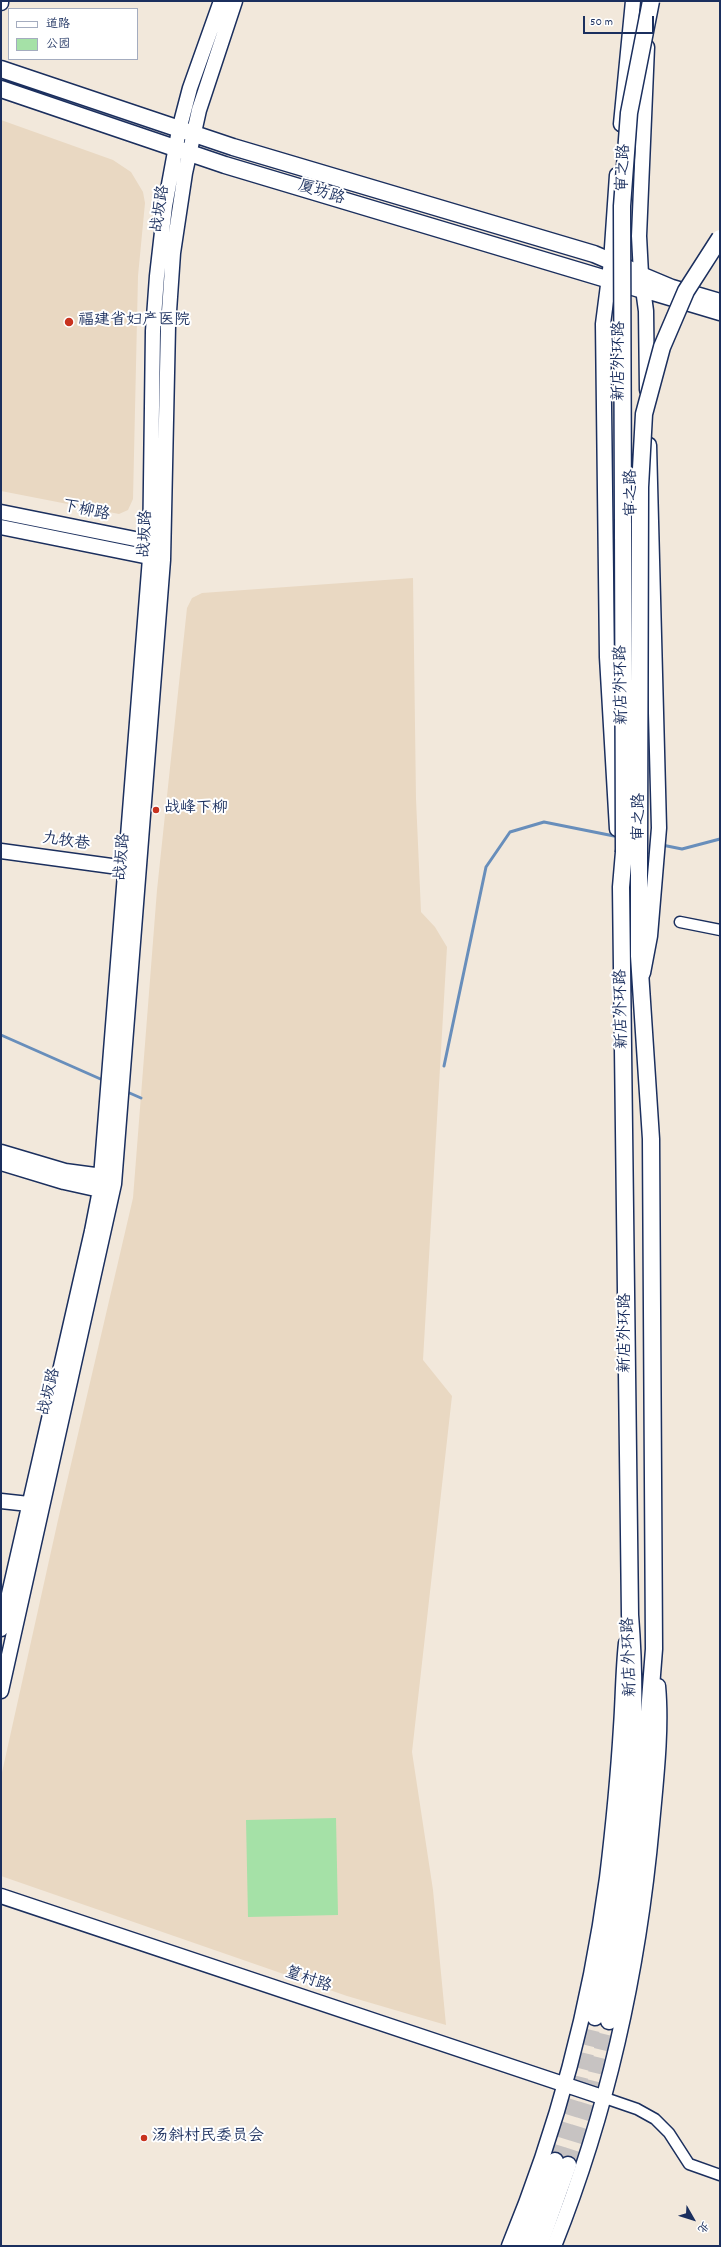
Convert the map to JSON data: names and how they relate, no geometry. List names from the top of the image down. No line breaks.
{"streets":{"main road":["审之路","厦坊路","战坂路","新店外环路","下柳路","九牧巷","篁村路"]},"crossings":[["审之路","厦坊路"],["审之路","新店外环路"],["厦坊路","战坂路"],["战坂路","下柳路"],["战坂路","九牧巷"]],"places":["福建省妇产医院","战峰下柳","汤斜村民委员会"],"legend":["道路","公园"],"scale_bar":"50 m","north":"bottom right"}
